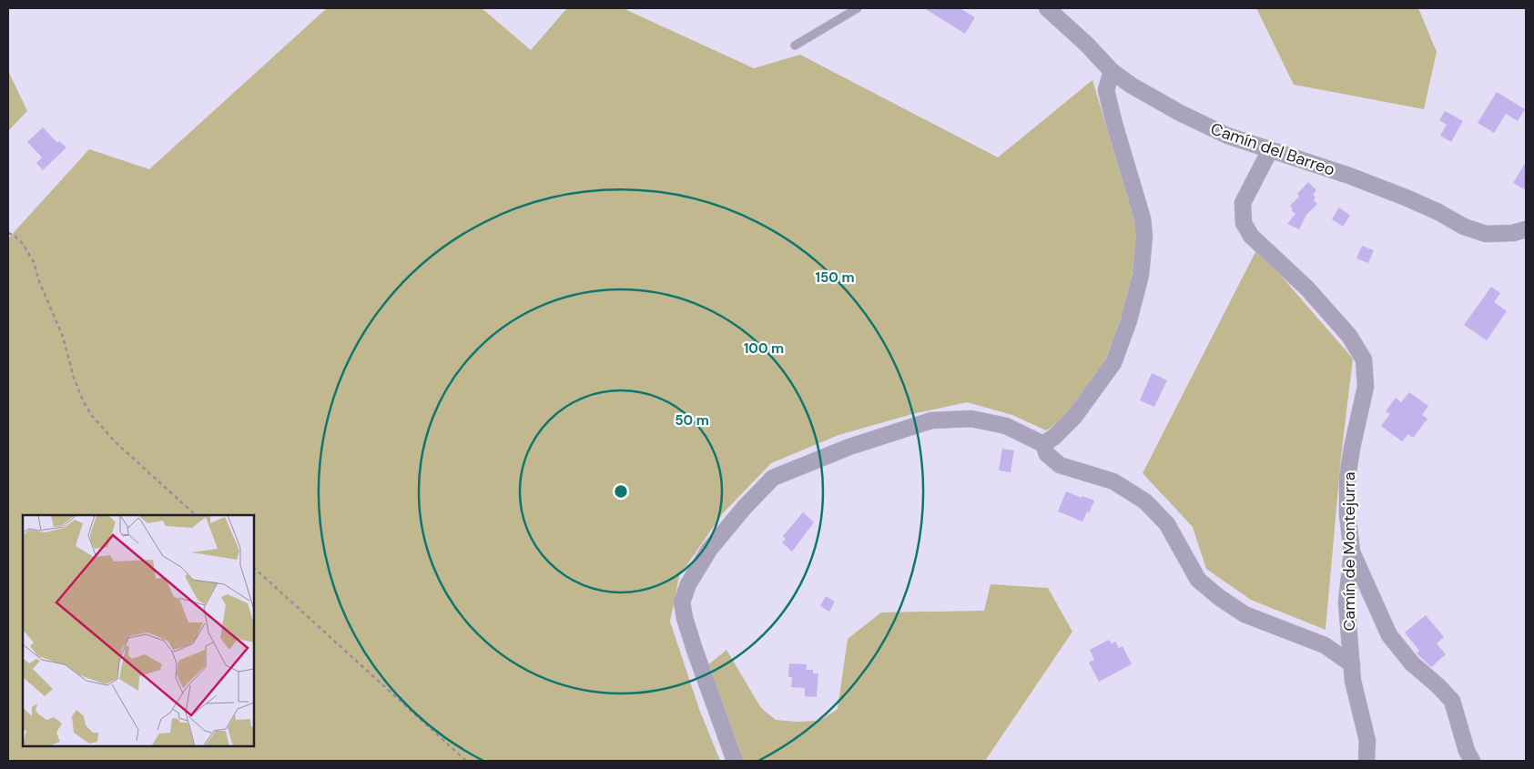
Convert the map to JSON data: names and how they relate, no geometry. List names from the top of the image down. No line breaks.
{"streets":{"street":["Camín del Barreo","Camín de Montejurra"]},"crossings":[["Camín del Barreo","Camín de Montejurra"]],"rings":["150 m","100 m","50 m"]}
